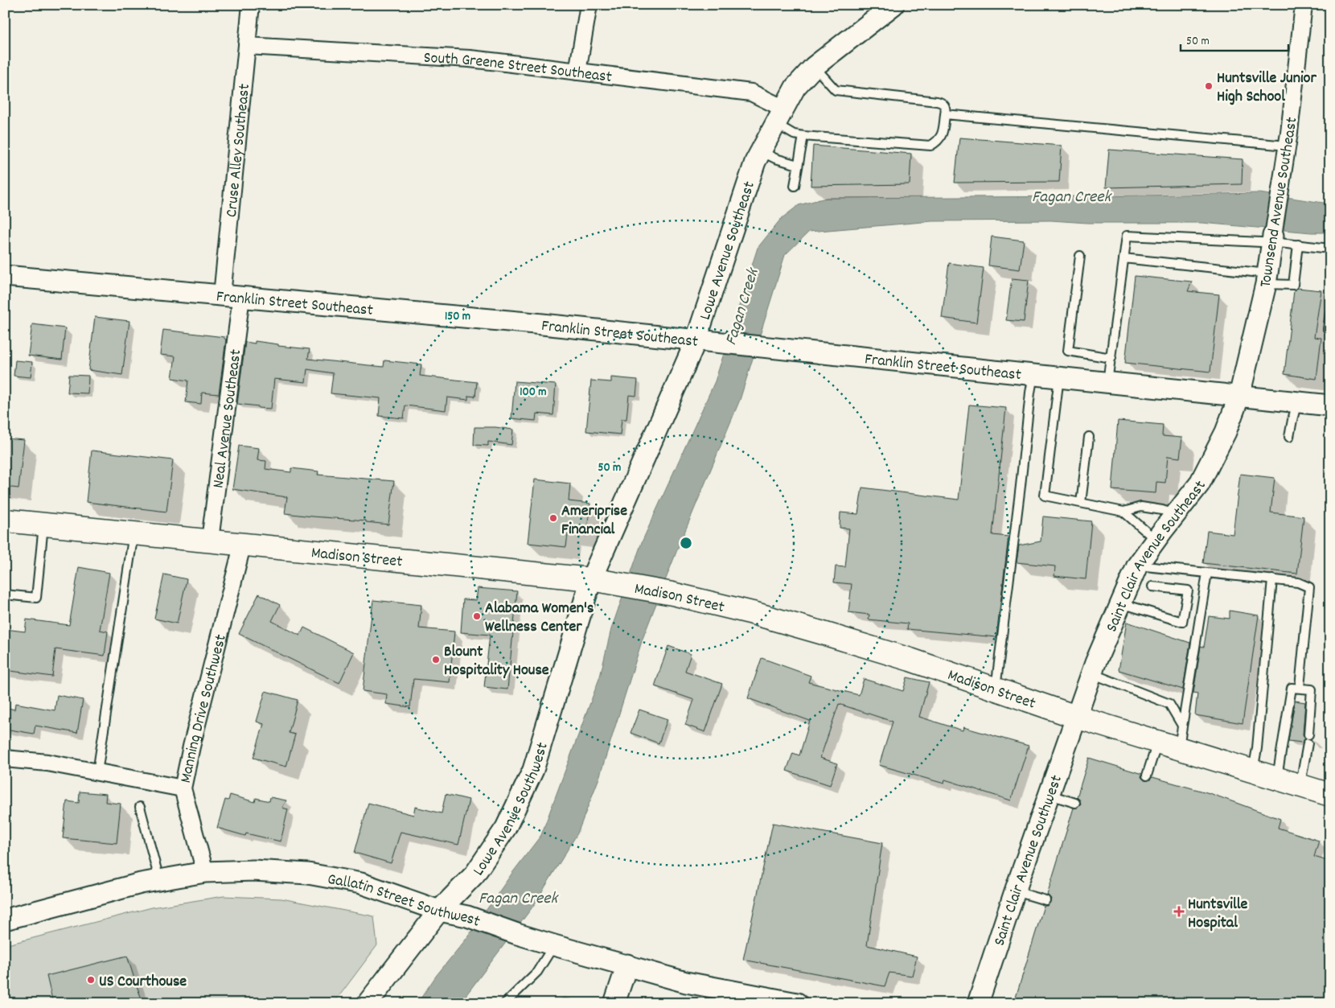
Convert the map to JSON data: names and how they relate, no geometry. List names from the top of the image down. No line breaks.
{"streets":{"main road":["Madison Street"],"street":["South Greene Street Southeast","Cruse Alley Southeast","Townsend Avenue Southeast","Lowe Avenue Southeast","Franklin Street Southeast","Neal Avenue Southeast","Saint Clair Avenue Southeast","Manning Drive Southwest","Lowe Avenue Southwest","Saint Clair Avenue Southwest","Gallatin Street Southwest"]},"crossings":[["South Greene Street Southeast","Cruse Alley Southeast"],["South Greene Street Southeast","Lowe Avenue Southeast"],["Cruse Alley Southeast","Franklin Street Southeast"],["Cruse Alley Southeast","Neal Avenue Southeast"],["Townsend Avenue Southeast","Franklin Street Southeast"],["Townsend Avenue Southeast","Saint Clair Avenue Southeast"],["Lowe Avenue Southeast","Franklin Street Southeast"],["Lowe Avenue Southeast","Madison Street"],["Lowe Avenue Southeast","Lowe Avenue Southwest"],["Franklin Street Southeast","Neal Avenue Southeast"],["Franklin Street Southeast","Saint Clair Avenue Southeast"],["Neal Avenue Southeast","Madison Street"],["Madison Street","Saint Clair Avenue Southeast"],["Madison Street","Manning Drive Southwest"],["Madison Street","Lowe Avenue Southwest"],["Madison Street","Saint Clair Avenue Southwest"],["Saint Clair Avenue Southeast","Saint Clair Avenue Southwest"],["Manning Drive Southwest","Gallatin Street Southwest"],["Lowe Avenue Southwest","Gallatin Street Southwest"]],"water":["Fagan Creek"],"places":{"other":["Huntsville Junior High School","Ameriprise Financial","Alabama Women's Wellness Center","Blount Hospitality House","US Courthouse"],"health":["Huntsville Hospital"]},"scale_bar":"50 m","rings":["150 m","100 m","50 m"]}
